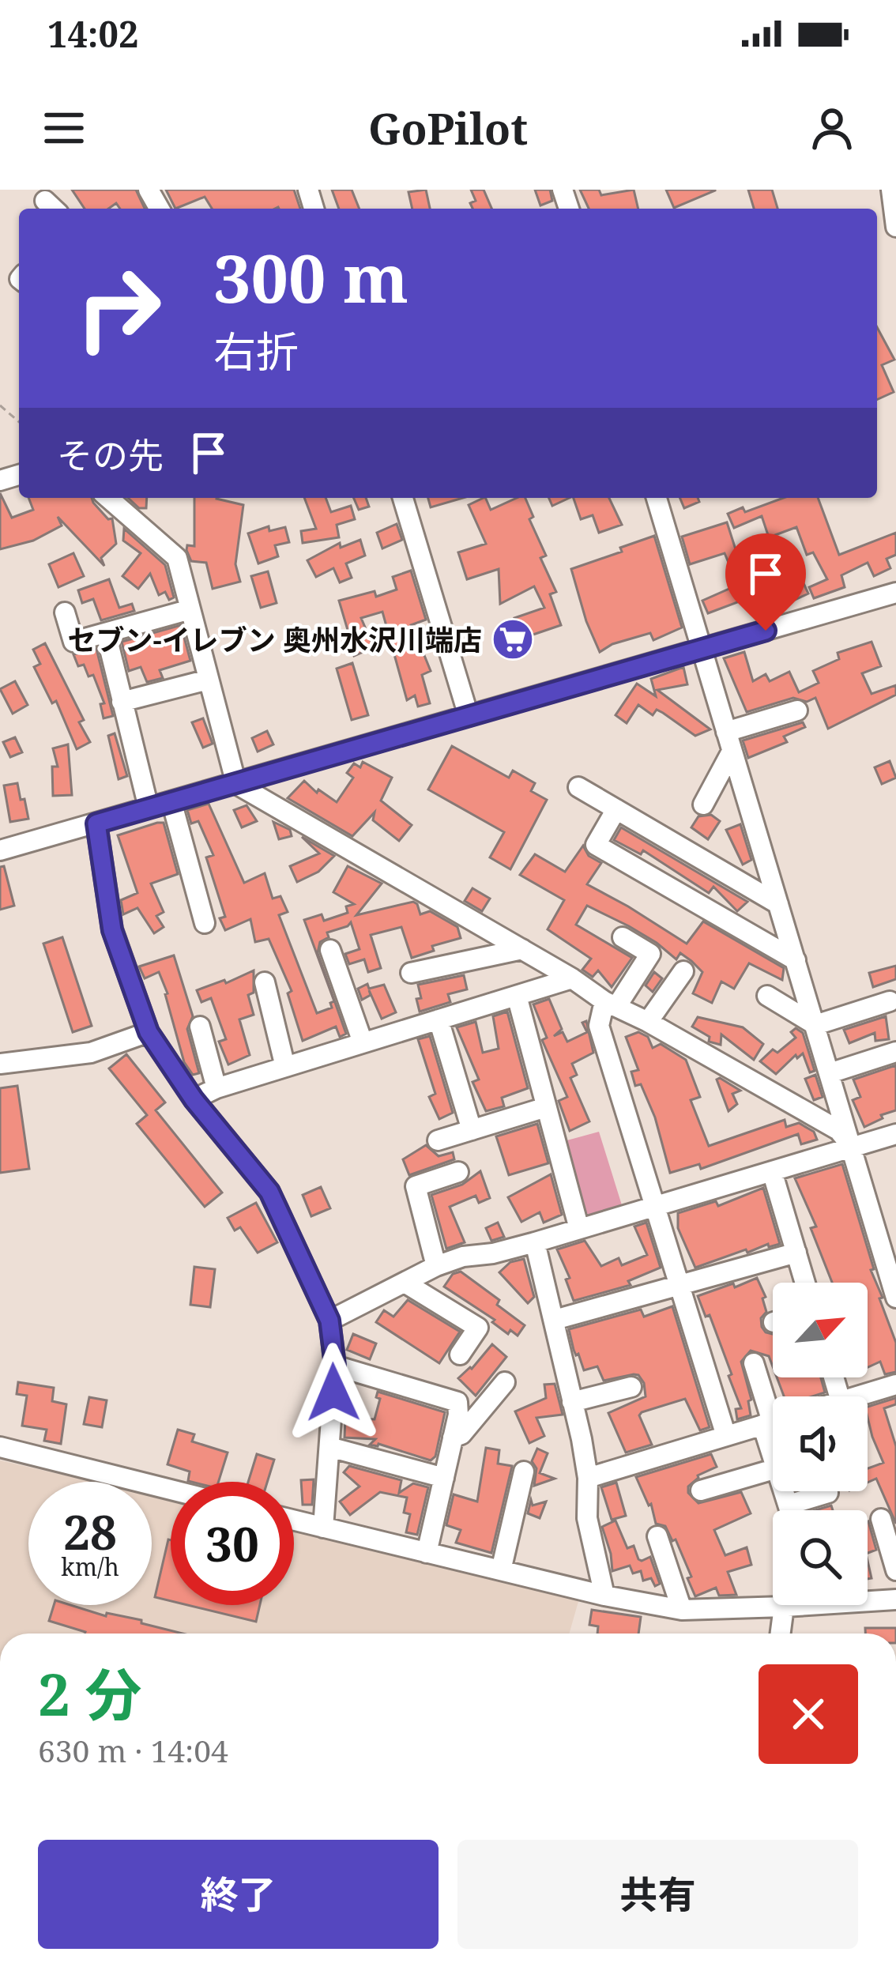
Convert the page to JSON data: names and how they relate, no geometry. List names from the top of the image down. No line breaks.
{"places":{"supermarket":["セブン-イレブン 奥州水沢川端店"]},"north":"top right","page":{"status":"14:02","header":"GoPilot","turn":["300 m","右折"],"then":"その先","speed":"28 km/h","limit":"30","heading":["2 分","630 m · 14:04"],"buttons":["終了","共有"]}}
